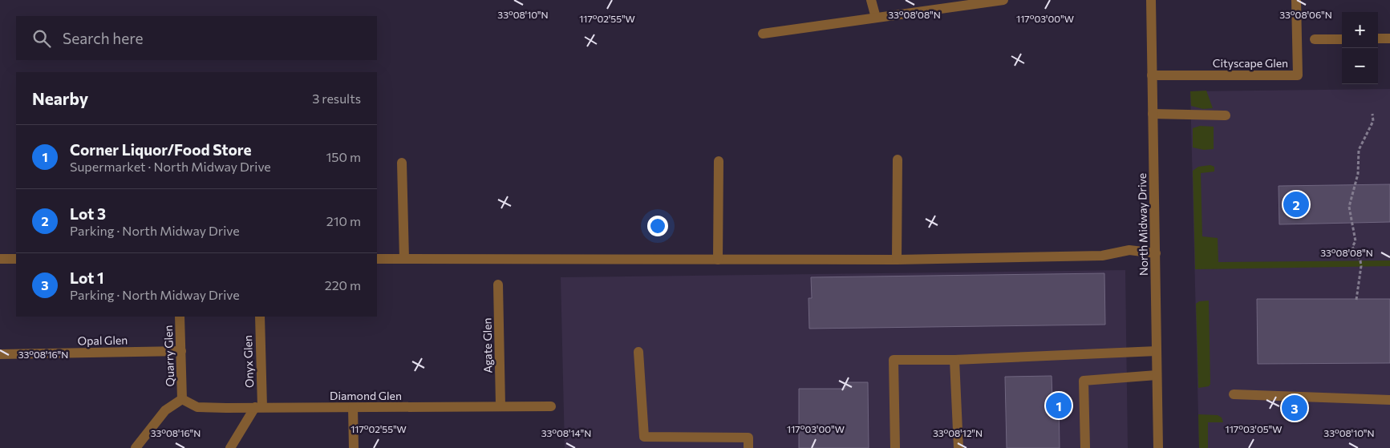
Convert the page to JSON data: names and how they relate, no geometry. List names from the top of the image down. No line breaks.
{"streets":{"street":["Cityscape Glen","North Midway Drive","Opal Glen","Agate Glen","Quarry Glen","Onyx Glen","Diamond Glen"]},"crossings":[["Cityscape Glen","North Midway Drive"],["Opal Glen","Quarry Glen"],["Agate Glen","Diamond Glen"],["Quarry Glen","Diamond Glen"],["Onyx Glen","Diamond Glen"]],"page":{"map_buttons":["+","−"],"search":"Search here","heading":["Nearby","3 results"],"list":[{"mark":"1","name":"Corner Liquor/Food Store","note":"Supermarket · North Midway Drive","value":"150 m"},{"mark":"2","name":"Lot 3","note":"Parking · North Midway Drive","value":"210 m"},{"mark":"3","name":"Lot 1","note":"Parking · North Midway Drive","value":"220 m"}],"pins":["2","1","3"]},"coordinates":["33°08'10\"N","33°08'08\"N","33°08'06\"N","117°02'55\"W","117°03'00\"W","33°08'16\"N","117°03'05\"W","33°08'14\"N","33°08'12\"N"]}
